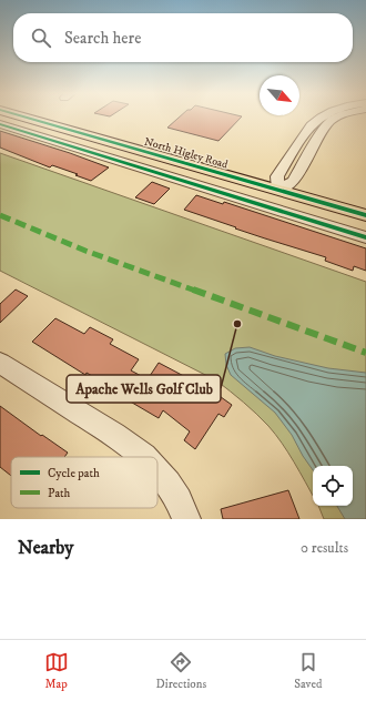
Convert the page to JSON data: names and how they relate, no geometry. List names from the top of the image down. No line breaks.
{"streets":{"main road":["North Higley Road"]},"places":["Apache Wells Golf Club"],"legend":["Cycle path","Path"],"north":"bottom right","page":{"search":"Search here","heading":["Nearby","0 results"],"nav":["Map","Directions","Saved"]}}
